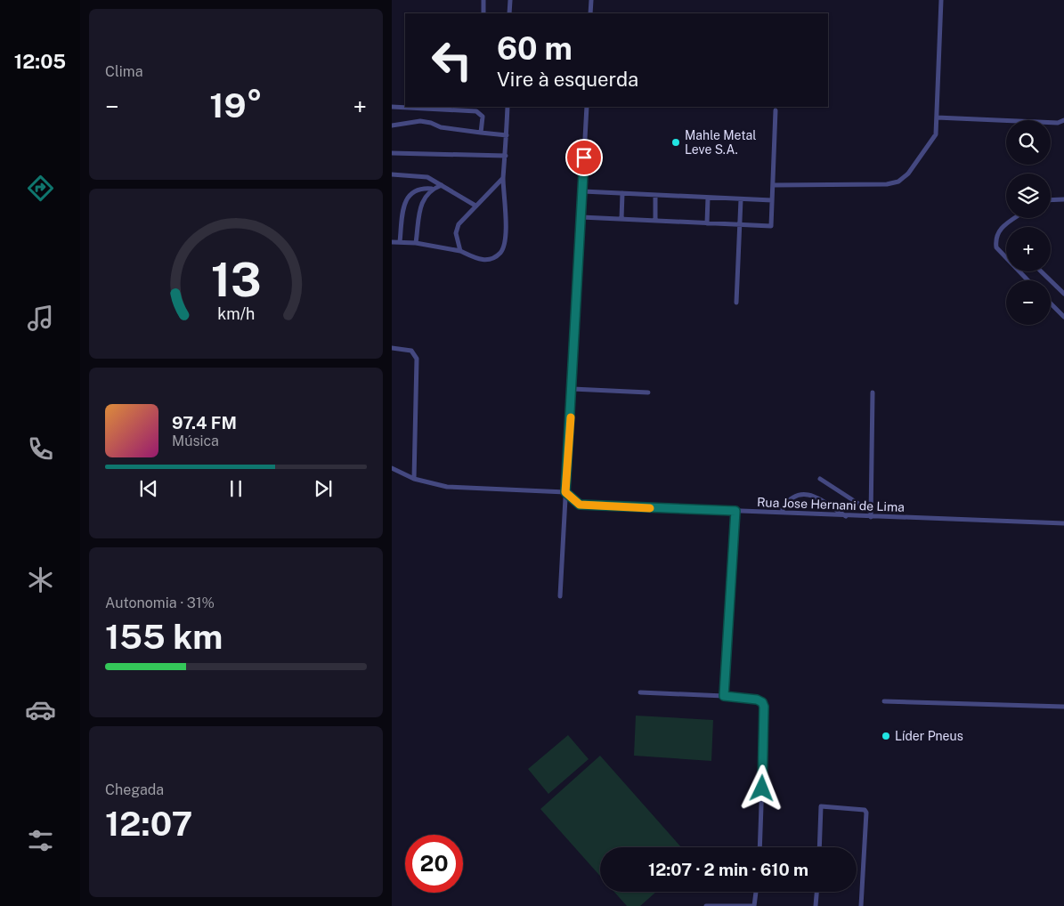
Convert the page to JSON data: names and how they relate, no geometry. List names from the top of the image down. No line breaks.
{"streets":{"lane":["Rua Jose Hernani de Lima"]},"places":["Mahle Metal Leve S.A.","Líder Pneus"],"page":{"tabs":"12:05","tile":["Clima",["Autonomia · 31%","155 km"],["Chegada","12:07"]],"turn":["60 m","Vire à esquerda"],"heat":["−","19°","+"],"map_buttons":["+","−"],"song":["97.4 FM","Música"],"limit":"20","trip":"12:07 · 2 min · 610 m","gauge":["13","km/h"]}}
